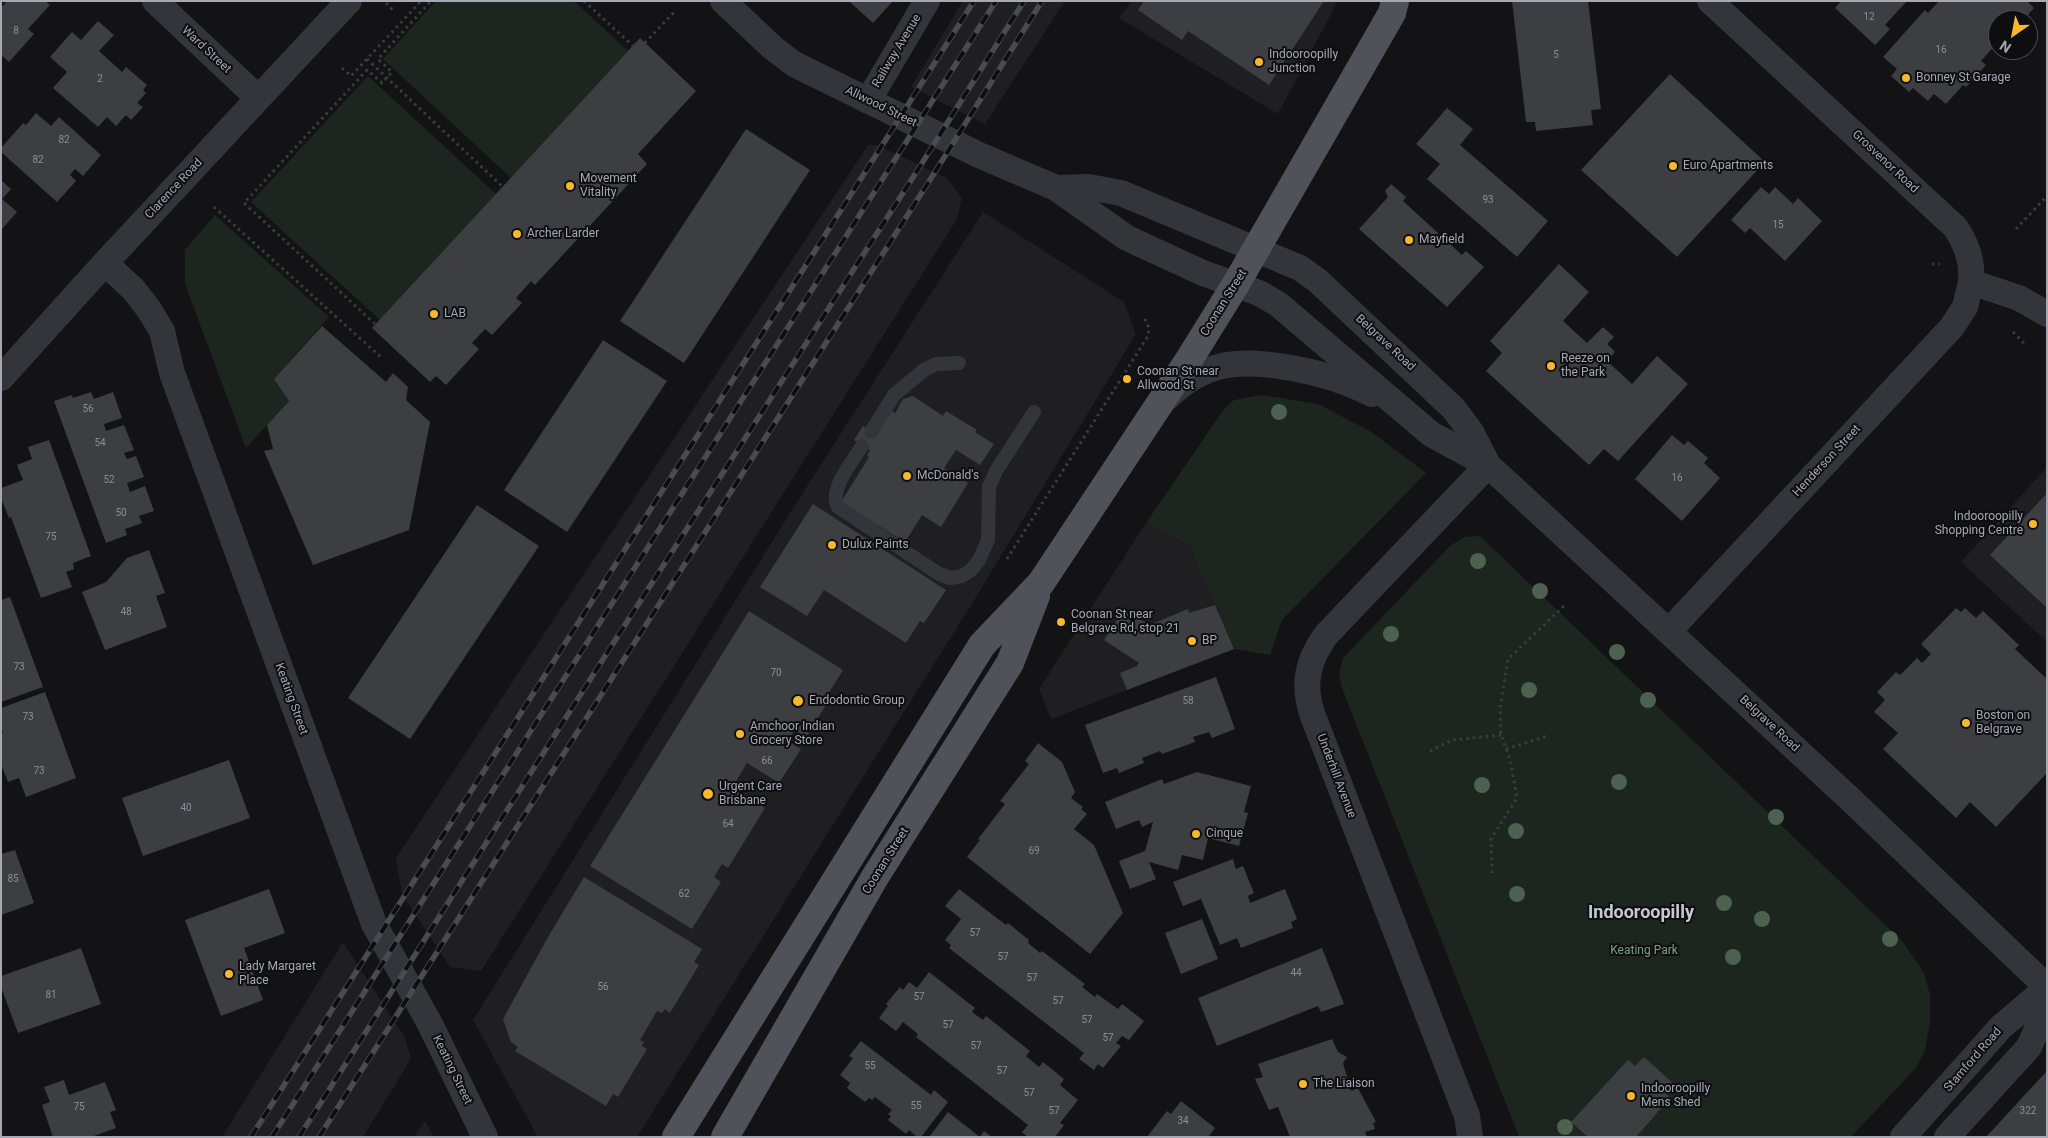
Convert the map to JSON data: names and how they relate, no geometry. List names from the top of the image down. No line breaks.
{"streets":{"main road":["Coonan Street"],"street":["Ward Street","Railway Avenue","Allwood Street","Grosvenor Road","Clarence Road","Belgrave Road","Henderson Street","Keating Street","Underhill Avenue","Stamford Road"]},"crossings":[["Ward Street","Clarence Road"],["Railway Avenue","Allwood Street"],["Allwood Street","Coonan Street"],["Allwood Street","Belgrave Road"],["Grosvenor Road","Henderson Street"],["Clarence Road","Keating Street"],["Coonan Street","Belgrave Road"],["Belgrave Road","Henderson Street"],["Belgrave Road","Underhill Avenue"],["Belgrave Road","Stamford Road"]],"districts":["Indooroopilly"],"parks":["Keating Park"],"places":["Indooroopilly Junction","Bonney St Garage","Euro Apartments","Movement Vitality","Archer Larder","Mayfield","LAB","Reeze on the Park","Coonan St near Allwood St","McDonald's","Indooroopilly Shopping Centre","Dulux Paints","Coonan St near Belgrave Rd, stop 21","BP","Endodontic Group","Boston on Belgrave","Amchoor Indian Grocery Store","Urgent Care Brisbane","Cinque","Lady Margaret Place","The Liaison","Indooroopilly Mens Shed"],"house_numbers":["12","8","16","5","2","82","82","93","15","56","54","16","52","50","75","48","73","70","58","73","66","73","40","64","69","85","62","57","57","44","57","56","81","57","57","57","57","57","57","55","57","57","55","75","57","322","34"],"north":"bottom left"}
